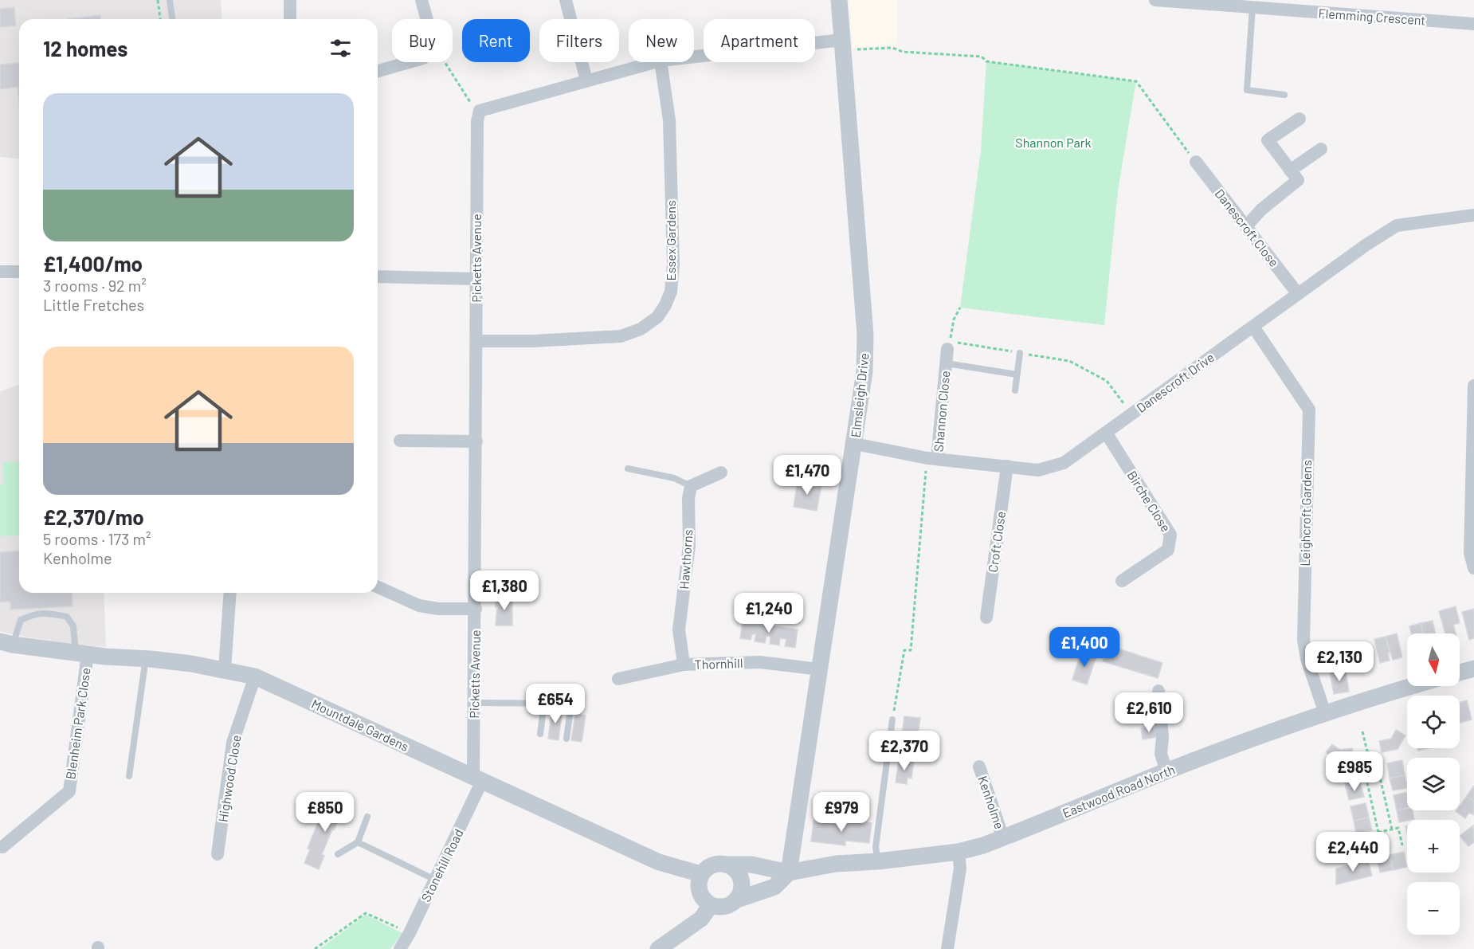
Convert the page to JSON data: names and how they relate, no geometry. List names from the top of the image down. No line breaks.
{"streets":{"street":["Flemming Crescent","Danescroft Close","Essex Gardens","Picketts Avenue","Danescroft Drive","Elmsleigh Drive","Shannon Close","Birche Close","Leighcroft Gardens","Croft Close","Hawthorns","Thornhill","Blenheim Park Close","Mountdale Gardens","Highwood Close","Eastwood Road North","Kenholme","Stonehill Road"]},"crossings":[["Danescroft Close","Danescroft Drive"],["Essex Gardens","Picketts Avenue"],["Picketts Avenue","Mountdale Gardens"],["Picketts Avenue","Stonehill Road"],["Danescroft Drive","Elmsleigh Drive"],["Danescroft Drive","Shannon Close"],["Danescroft Drive","Birche Close"],["Danescroft Drive","Leighcroft Gardens"],["Danescroft Drive","Croft Close"],["Elmsleigh Drive","Thornhill"],["Elmsleigh Drive","Eastwood Road North"],["Leighcroft Gardens","Eastwood Road North"],["Hawthorns","Thornhill"],["Blenheim Park Close","Mountdale Gardens"],["Mountdale Gardens","Highwood Close"],["Mountdale Gardens","Eastwood Road North"],["Mountdale Gardens","Stonehill Road"],["Eastwood Road North","Kenholme"]],"parks":["Shannon Park"],"north":"bottom","page":{"chip":["Buy","Rent","Filters","New","Apartment"],"heading":"12 homes","list":[{"name":"£1,400/mo","note":"3 rooms · 92 m² · Little Fretches"},{"name":"£2,370/mo","note":"5 rooms · 173 m² · Kenholme"}],"price":["£1,470","£1,380","£1,240","£1,400","£2,130","£654","£2,610","£2,370","£985","£850","£979","£2,440"],"map_buttons":["+","−"]}}
